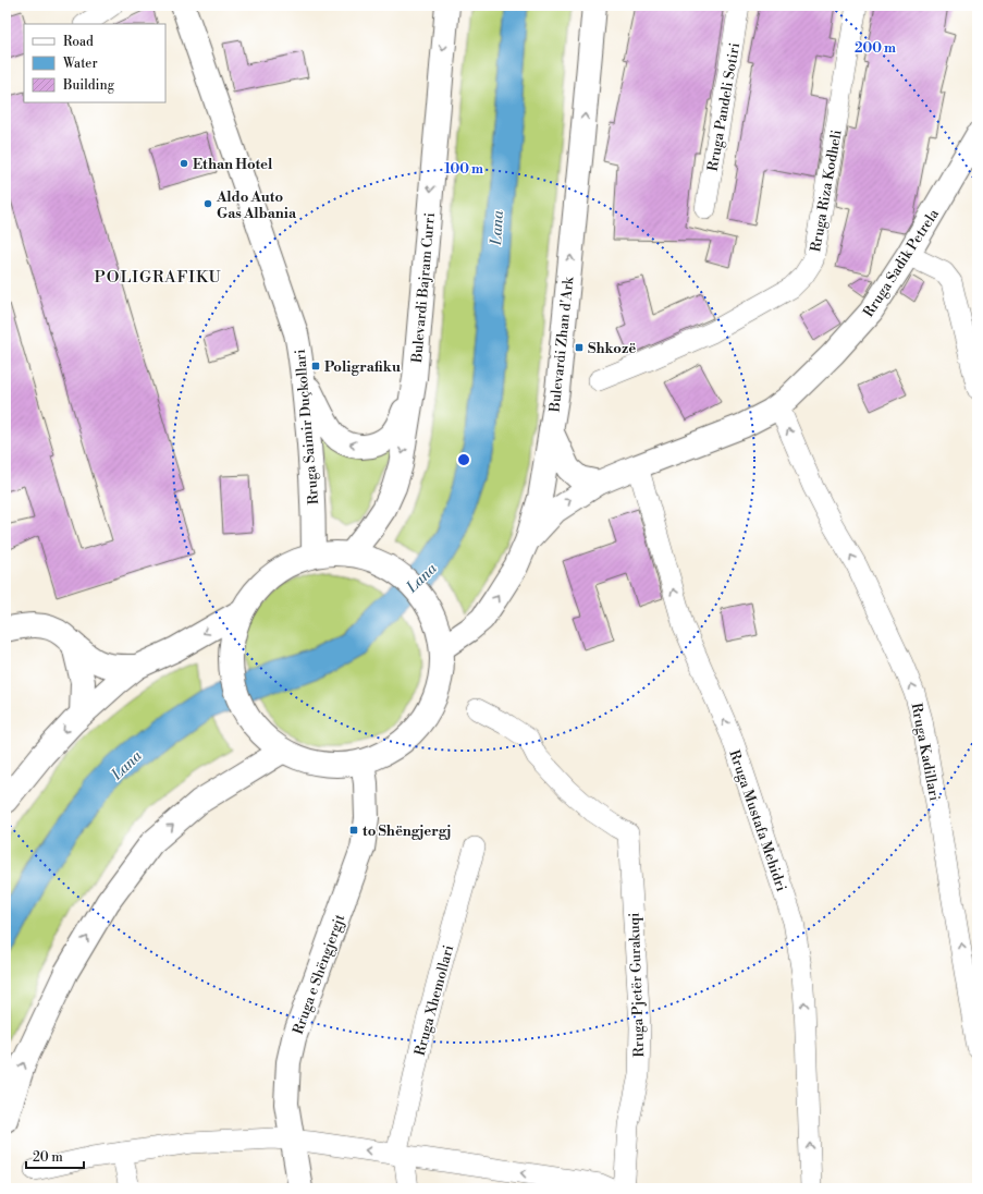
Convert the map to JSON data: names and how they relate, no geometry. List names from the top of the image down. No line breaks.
{"streets":{"main road":["Rruga Sadik Petrela","Bulevardi Bajram Curri","Bulevardi Zhan d'Ark","Rruga Saimir Duçkollari","Rruga e Shëngjergjt"],"street":["Rruga Pandeli Sotiri","Rruga Riza Kodheli","Rruga Kadillari","Rruga Mustafa Mehidri","Rruga Pjetër Gurakuqi","Rruga Xhemollari"]},"crossings":[["Rruga Sadik Petrela","Bulevardi Zhan d'Ark"],["Rruga Sadik Petrela","Rruga Kadillari"],["Rruga Sadik Petrela","Rruga Mustafa Mehidri"]],"one_way":["Bulevardi Bajram Curri","Bulevardi Zhan d'Ark","Rruga Kadillari","Rruga Mustafa Mehidri"],"districts":["POLIGRAFIKU"],"water":["Lana"],"places":{"other":["Ethan Hotel","Aldo Auto Gas Albania"],"transit":["Shkozë","Poligrafiku","to Shëngjergj"]},"legend":["Road","Water","Building"],"scale_bar":"20 m","rings":["200 m","100 m"]}
